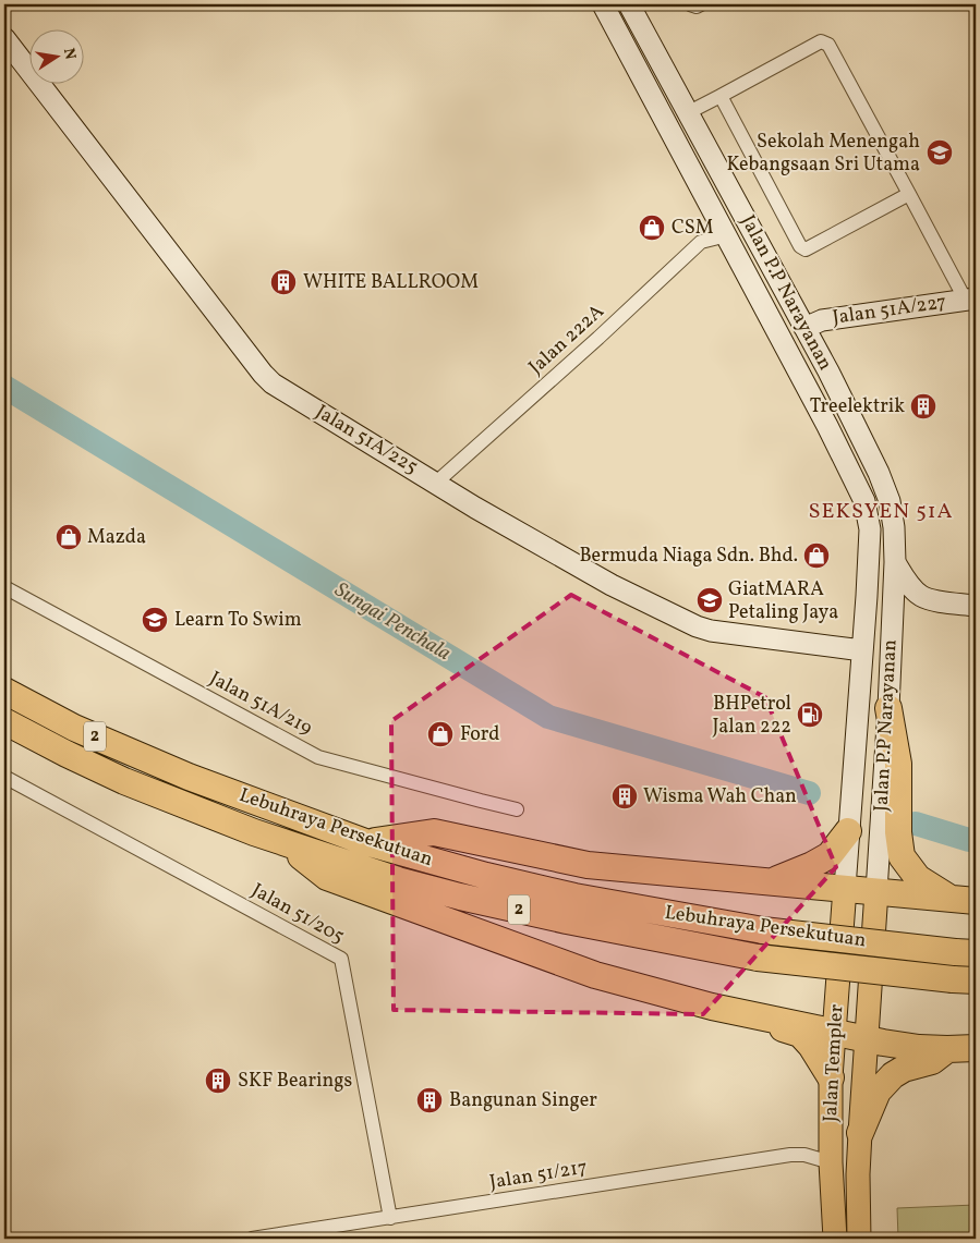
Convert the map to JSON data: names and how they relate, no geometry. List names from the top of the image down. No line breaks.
{"streets":{"highway":["2","Lebuhraya Persekutuan"],"main road":["Jalan P.P Narayanan","Jalan 51A/227","Jalan 51A/225","Jalan Templer"],"street":["Jalan 222A","Jalan 51A/219","Jalan 51/205","Jalan 51/217"]},"crossings":[["Jalan P.P Narayanan","Jalan 51A/227"],["Jalan P.P Narayanan","Jalan 222A"],["Jalan P.P Narayanan","Jalan 51A/225"],["Jalan P.P Narayanan","Jalan Templer"],["Jalan 222A","Jalan 51A/225"],["Jalan 51/205","Jalan 51/217"],["Jalan Templer","Jalan 51/217"]],"districts":["SEKSYEN 51A"],"water":["Sungai Penchala"],"places":{"school or university":["Sekolah Menengah Kebangsaan Sri Utama","GiatMARA Petaling Jaya","Learn To Swim"],"shop":["CSM","Mazda","Bermuda Niaga Sdn. Bhd.","Ford"],"building":["WHITE BALLROOM","Treelektrik","Wisma Wah Chan","SKF Bearings","Bangunan Singer"],"fuel station":["BHPetrol Jalan 222"]},"north":"right"}
